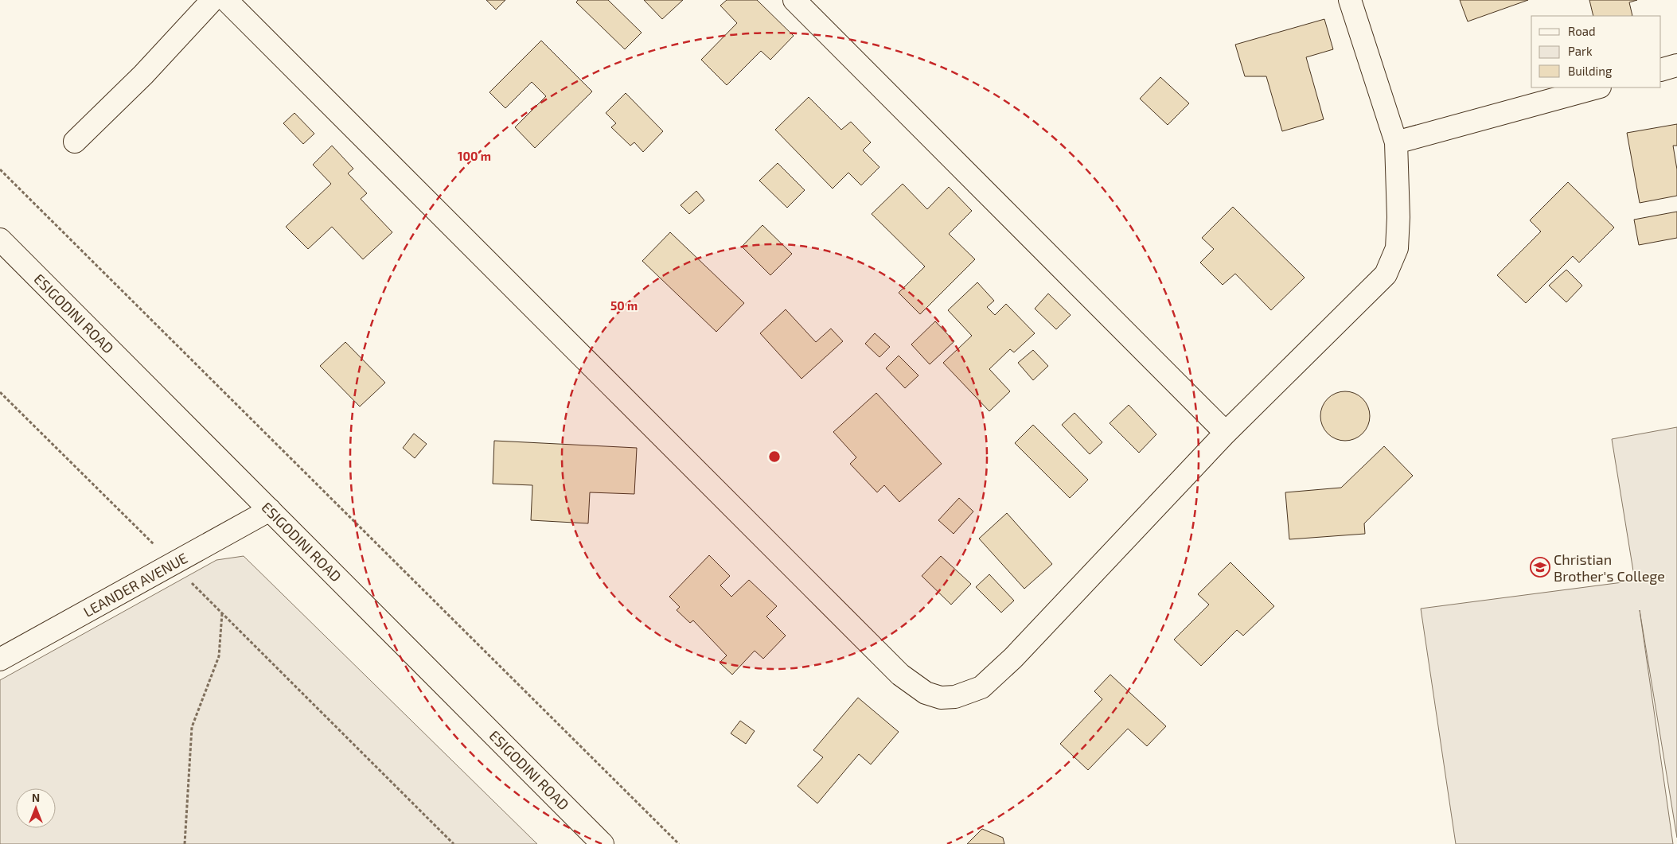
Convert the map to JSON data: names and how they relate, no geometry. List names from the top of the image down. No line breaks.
{"streets":{"street":["ESIGODINI ROAD","LEANDER AVENUE"]},"crossings":[["ESIGODINI ROAD","LEANDER AVENUE"]],"places":{"school or university":["Christian Brother's College"]},"legend":["Road","Park","Building"],"north":"top","rings":["100 m","50 m"]}
